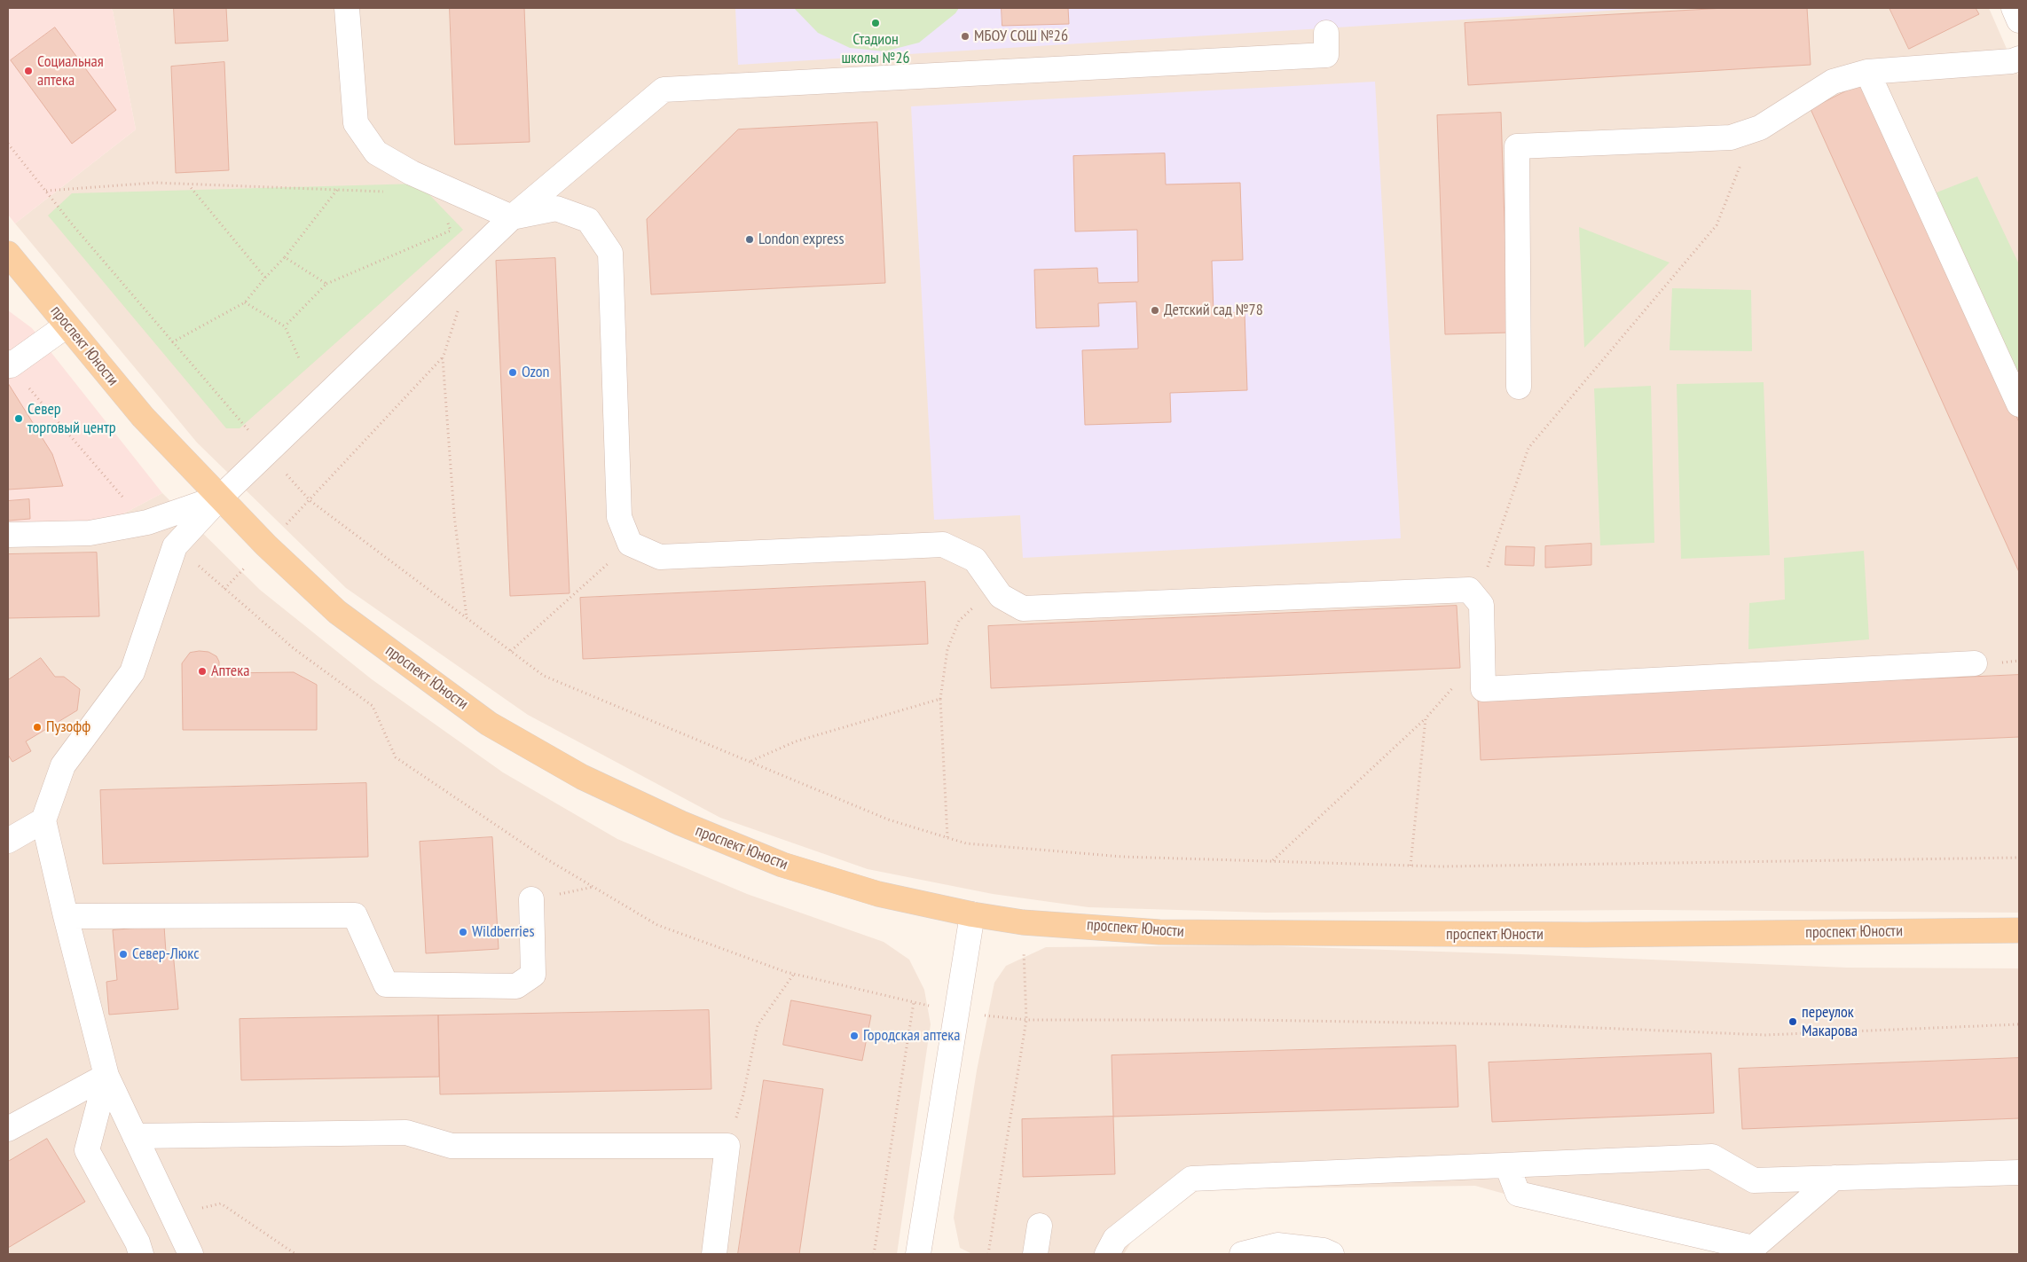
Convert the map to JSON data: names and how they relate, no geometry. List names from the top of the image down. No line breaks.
{"streets":{"main road":["проспект Юности"]},"places":["Стадион школы №26","МБОУ СОШ №26","Социальная аптека","London express","Детский сад №78","Ozon","Север торговый центр","Аптека","Пузофф","Wildberries","Север-Люкс","переулок Макарова","Городская аптека"]}
